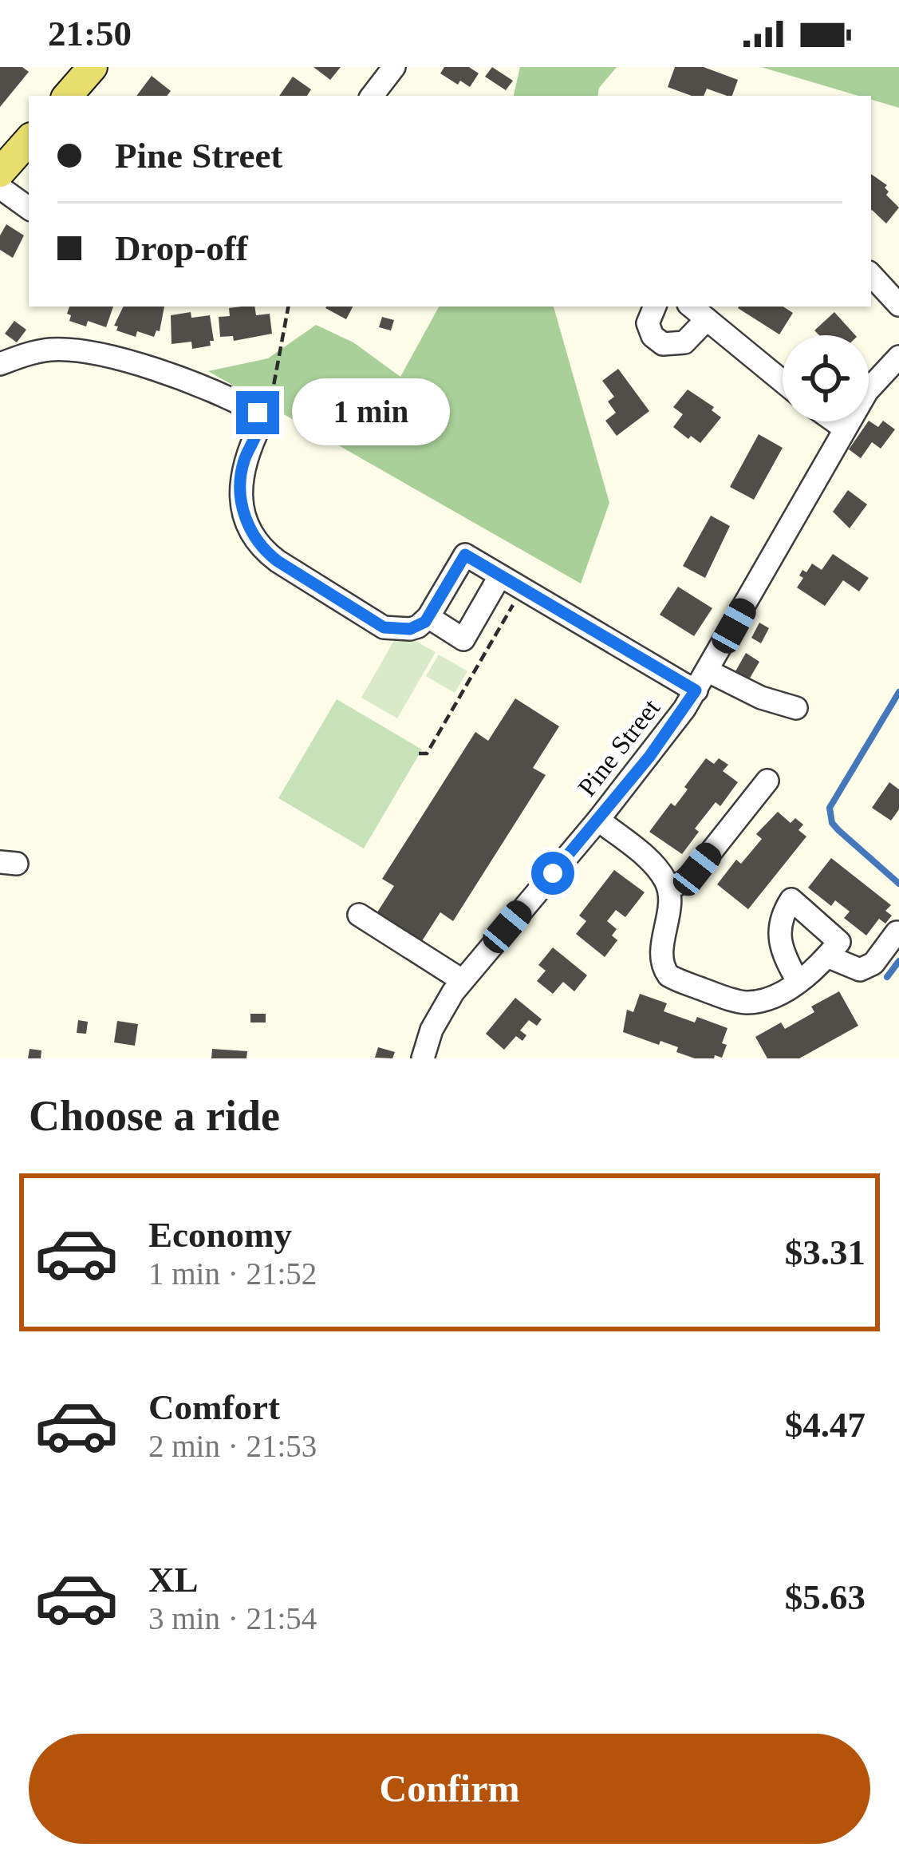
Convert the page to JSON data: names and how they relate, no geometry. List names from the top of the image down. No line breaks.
{"streets":{"street":["Pine Street"]},"page":{"status":"21:50","banner":["Pine Street","Drop-off"],"bubble":"1 min","heading":"Choose a ride","list":[{"name":"Economy","note":"1 min · 21:52","value":"$3.31"},{"name":"Comfort","note":"2 min · 21:53","value":"$4.47"},{"name":"XL","note":"3 min · 21:54","value":"$5.63"}],"buttons":"Confirm"}}
